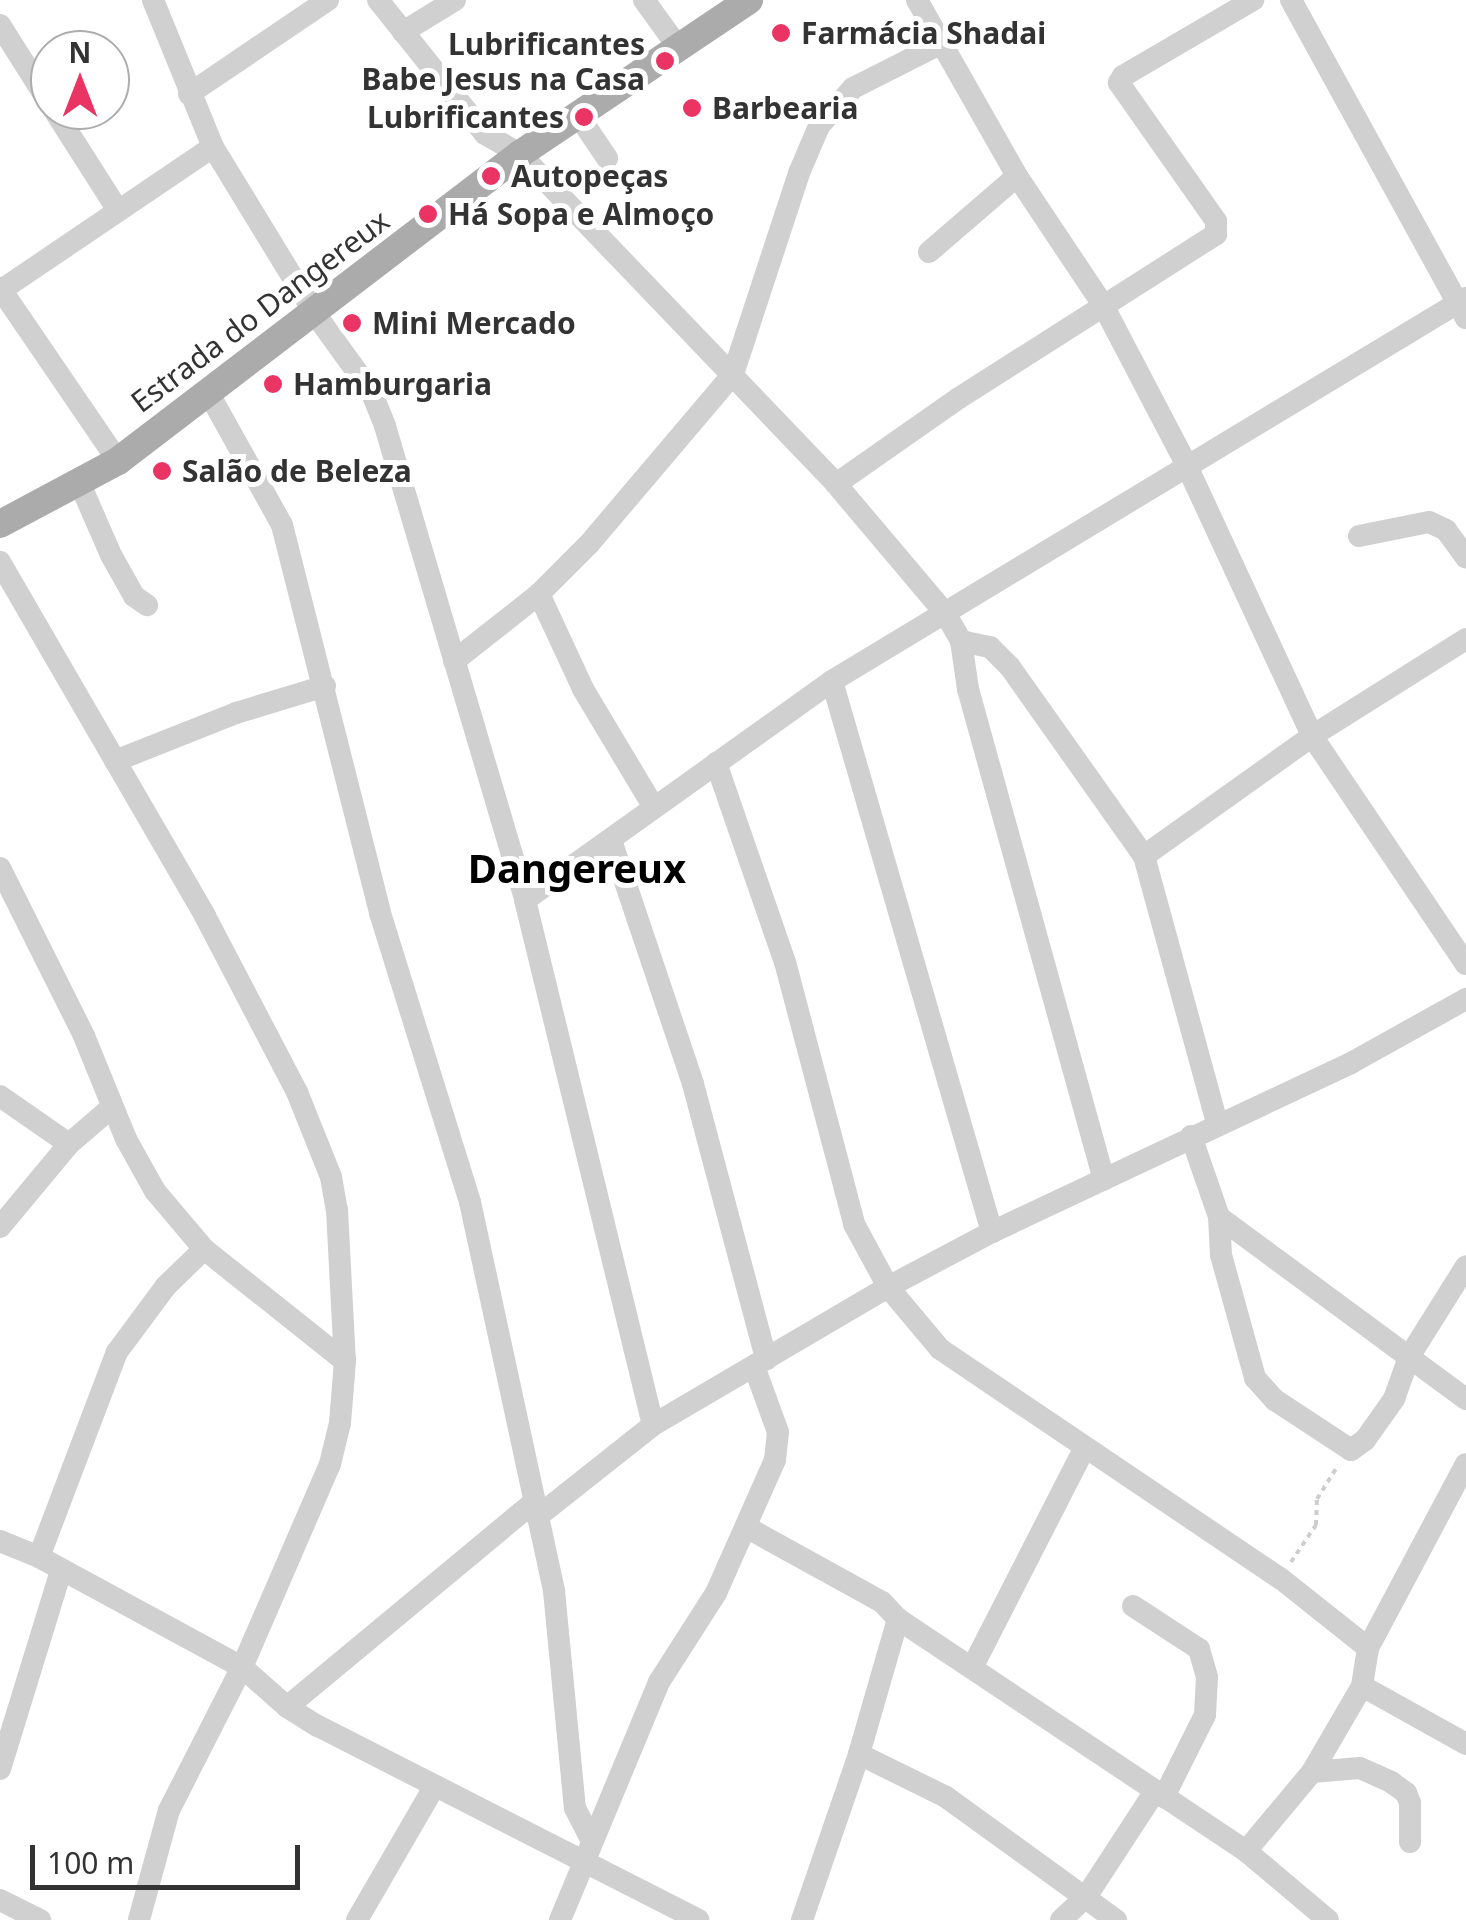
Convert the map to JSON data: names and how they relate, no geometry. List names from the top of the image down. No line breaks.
{"streets":{"main road":["Estrada do Dangereux"]},"districts":["Dangereux"],"places":["Farmácia Shadai","Lubrificantes Babe Jesus na Casa","Barbearia","Lubrificantes","Autopeças","Há Sopa e Almoço","Mini Mercado","Hamburgaria","Salão de Beleza"],"scale_bar":"100 m","north":"top"}
